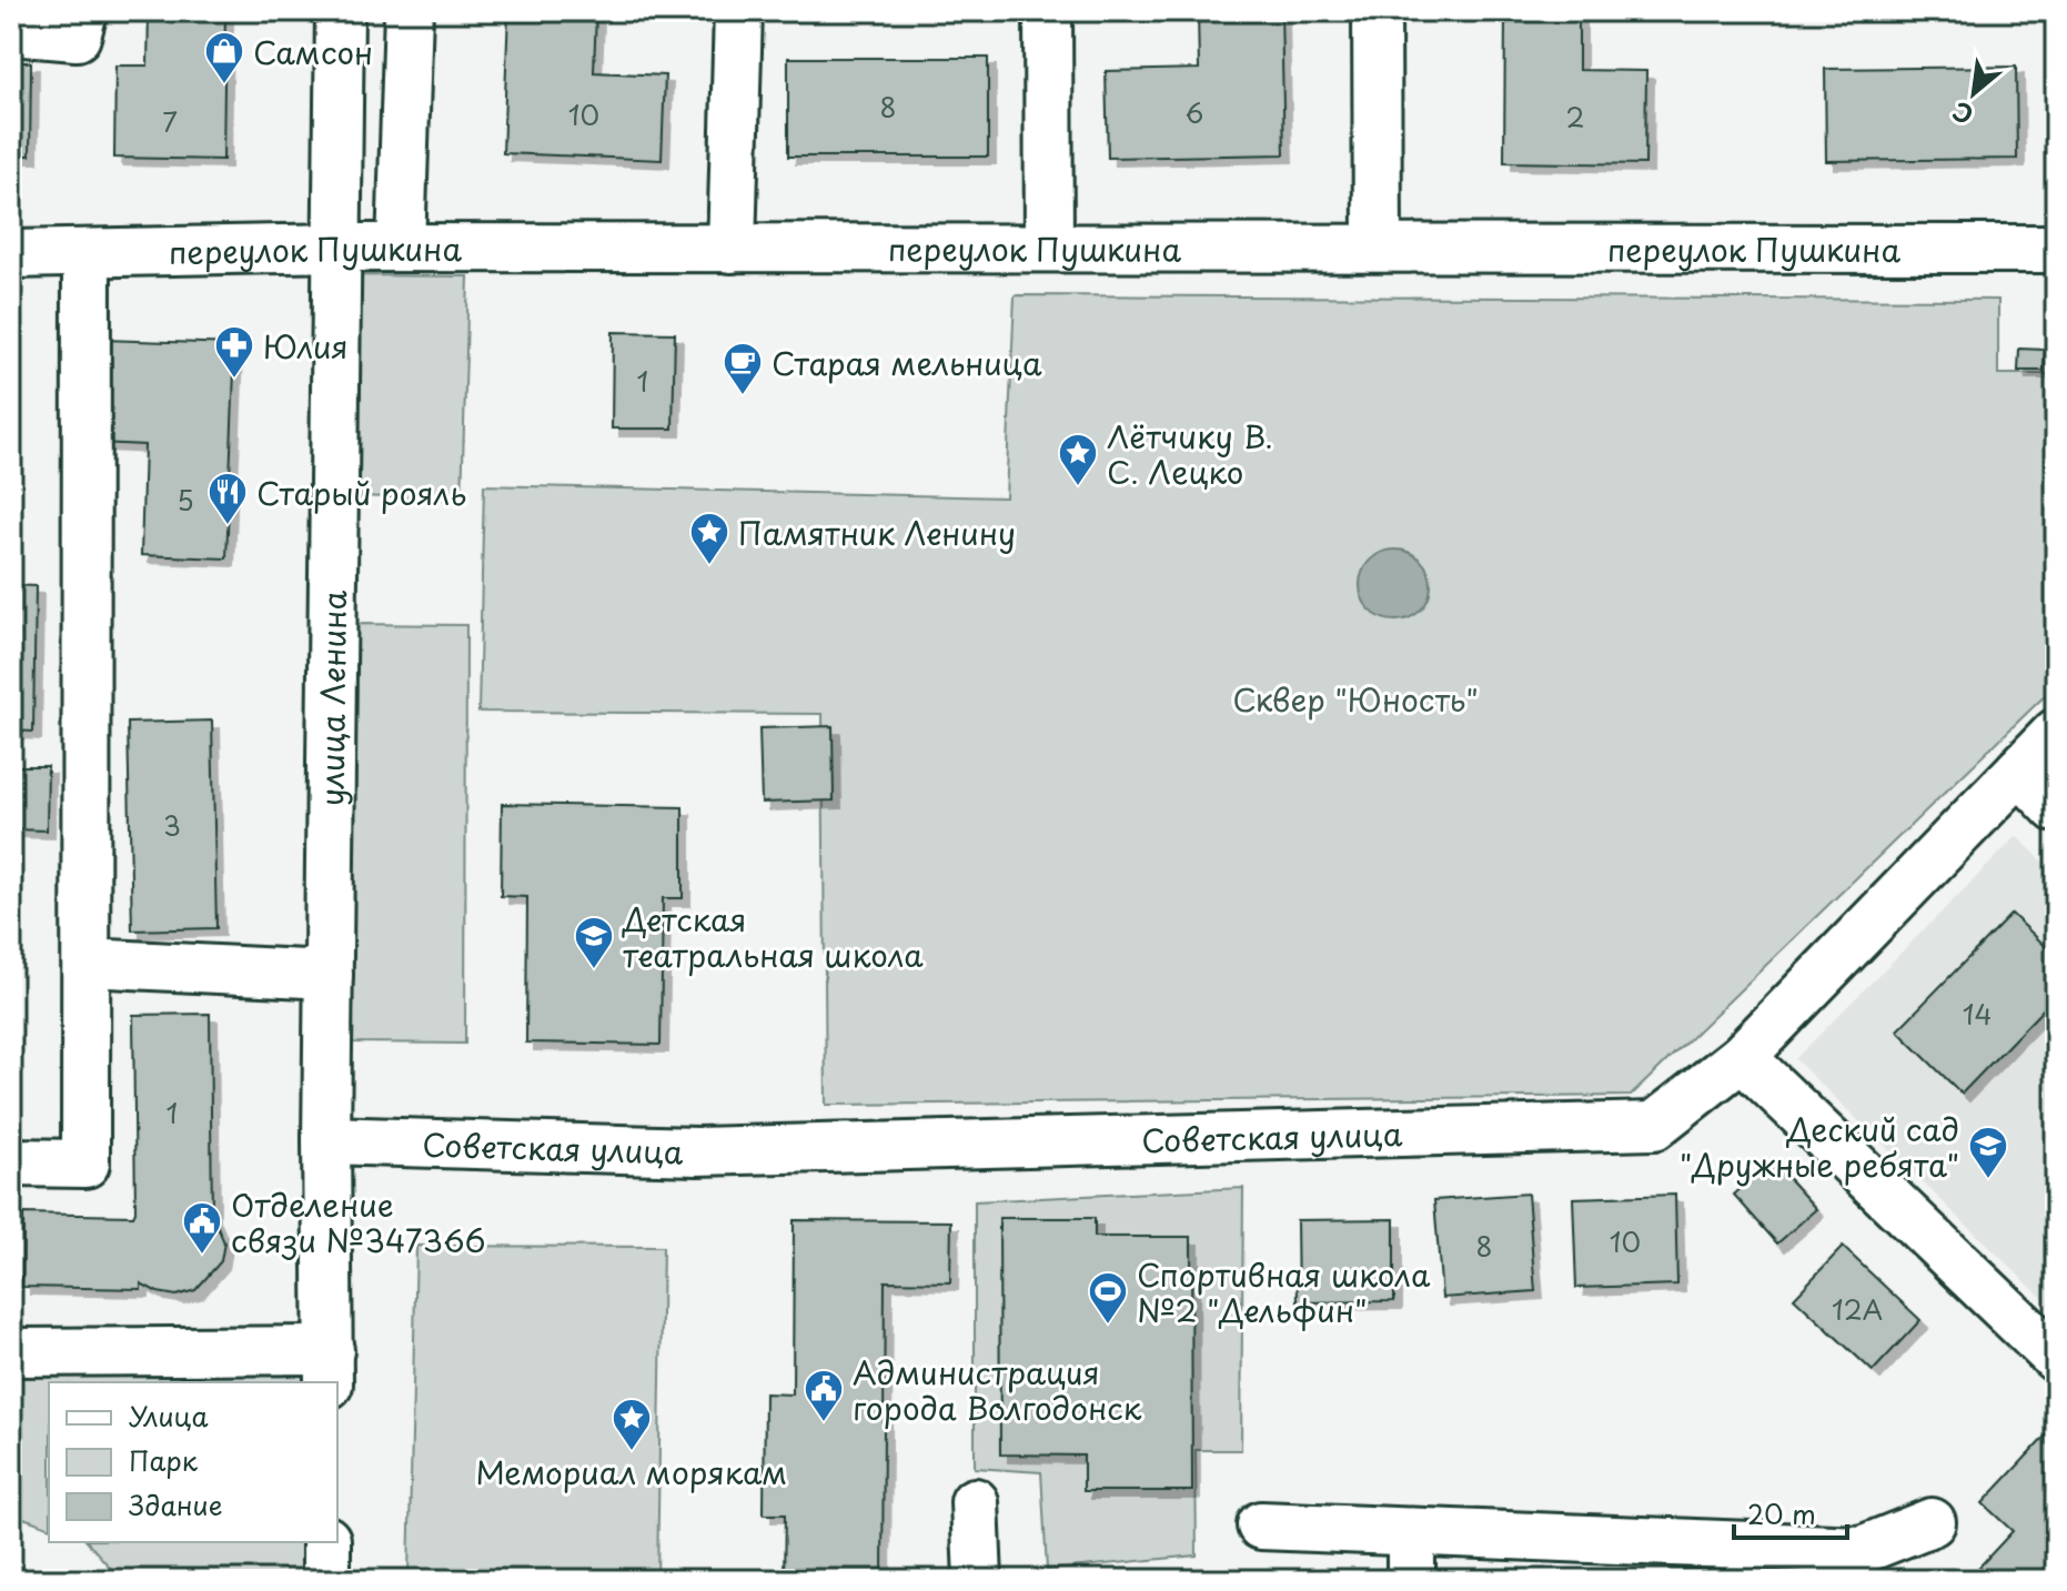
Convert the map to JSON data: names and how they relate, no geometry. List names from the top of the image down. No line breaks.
{"streets":{"street":["переулок Пушкина","улица Ленина","Советская улица"]},"crossings":[["переулок Пушкина","улица Ленина"],["улица Ленина","Советская улица"]],"parks":["Сквер \"Юность\""],"places":{"shop":["Самсон"],"pharmacy":["Юлия"],"cafe":["Старая мельница"],"place":["Лётчику В. С. Лецко","Памятник Ленину","Мемориал морякам"],"restaurant":["Старый рояль"],"school or university":["Детская театральная школа","Деский сад \"Дружные ребята\""],"public building":["Отделение связи №347366","Администрация города Волгодонск"],"sports":["Спортивная школа №2 \"Дельфин\""]},"house_numbers":["8","6","10","2","7","1","5","3","14","1","10","8","12А"],"legend":["Улица","Парк","Здание"],"scale_bar":"20 m","north":"bottom left"}
